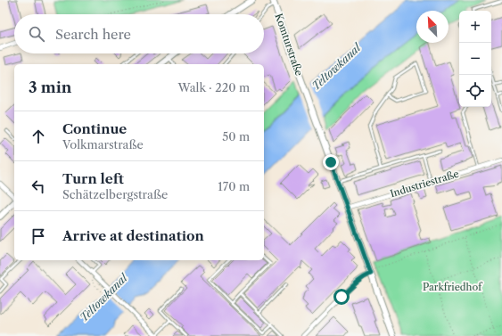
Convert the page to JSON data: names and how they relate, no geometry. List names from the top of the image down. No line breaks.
{"streets":{"street":["Komturstraße","Industriestraße"]},"crossings":[["Komturstraße","Industriestraße"]],"water":["Teltowkanal"],"parks":["Parkfriedhof"],"north":"top left","page":{"map_buttons":["+","−"],"search":"Search here","heading":["3 min","Walk · 220 m"],"list":[["Continue","Volkmarstraße","50 m"],["Turn left","Schätzelbergstraße","170 m"],"Arrive at destination"]}}
